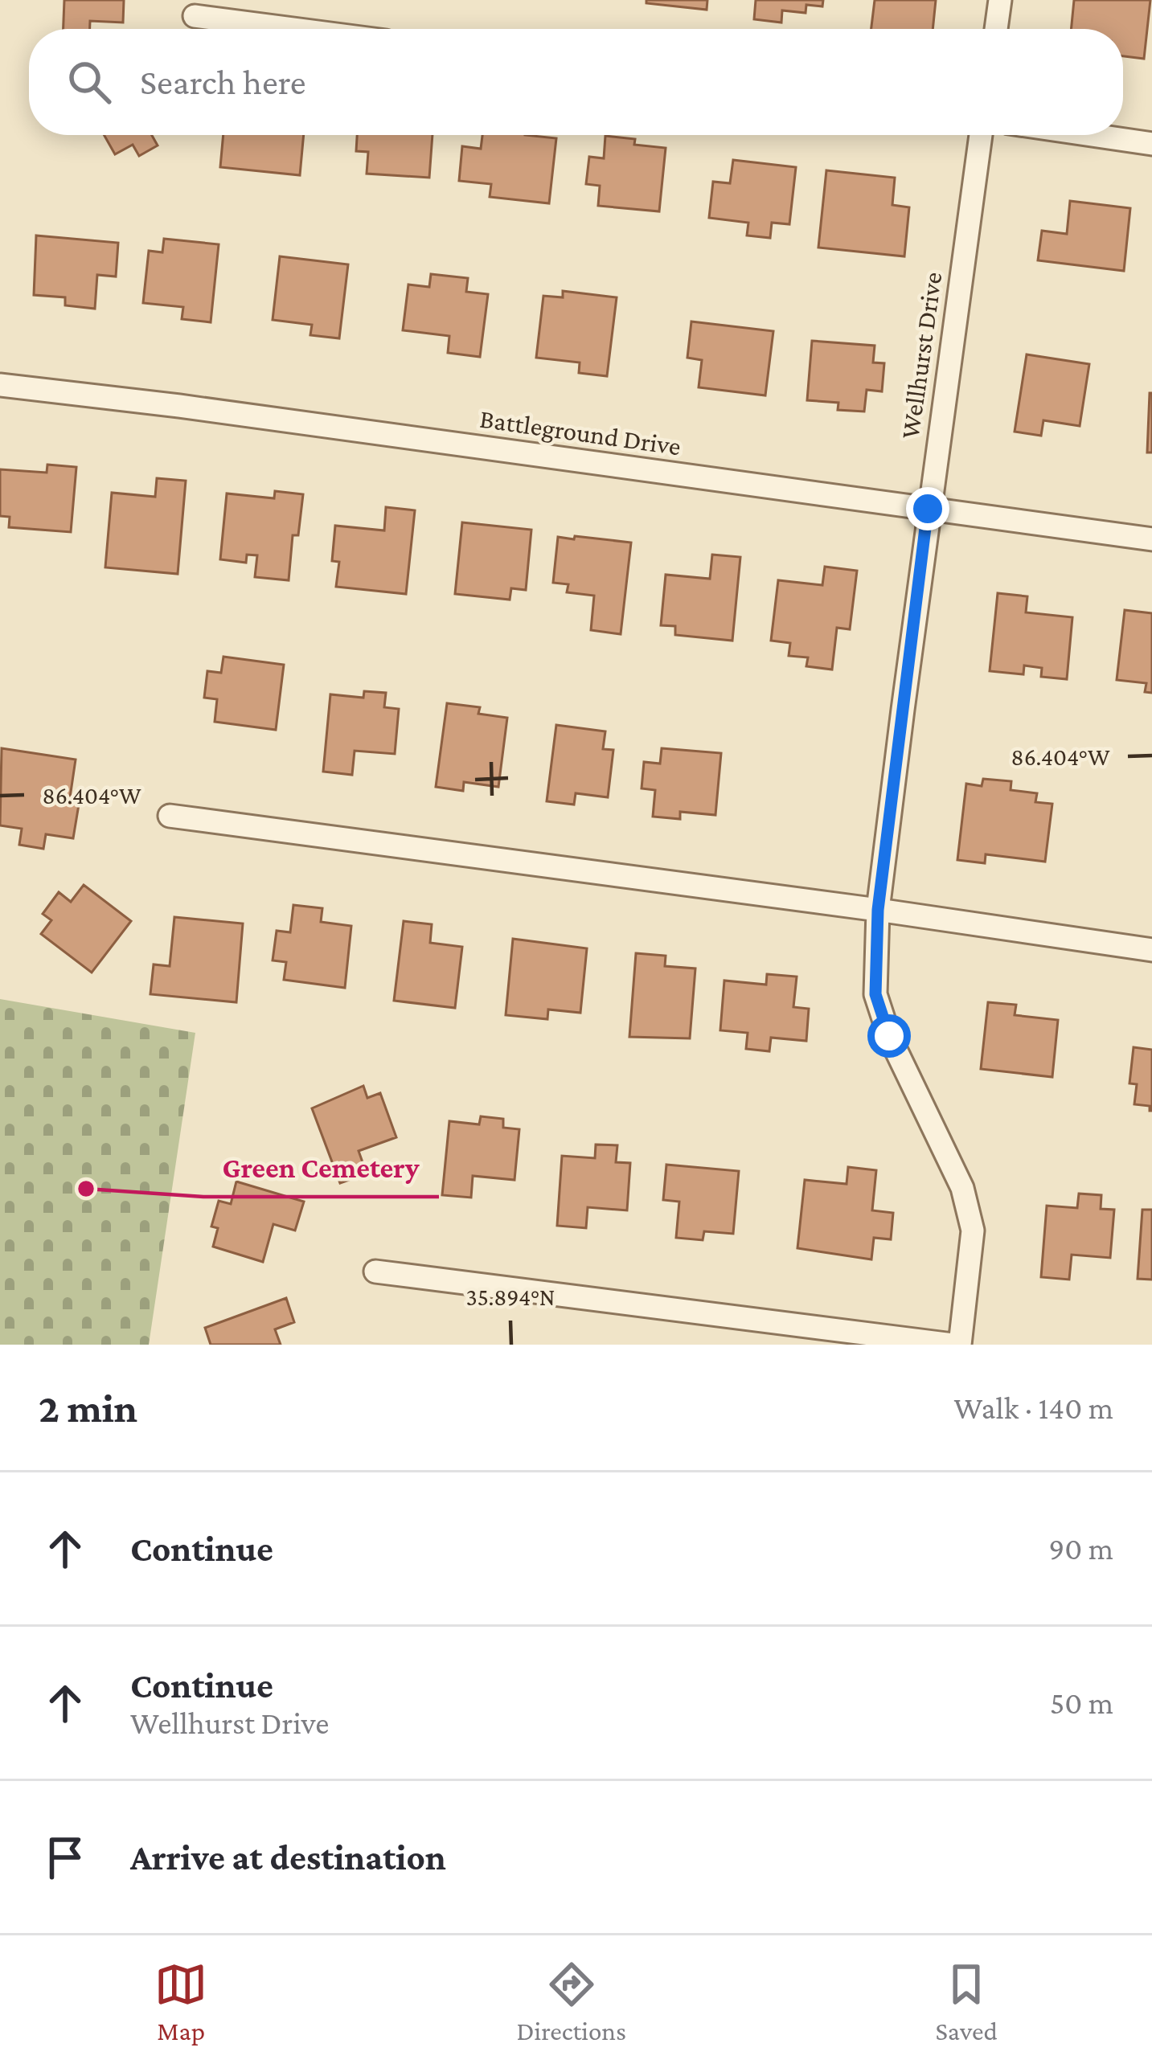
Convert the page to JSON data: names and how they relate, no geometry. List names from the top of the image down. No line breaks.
{"streets":{"street":["Wellhurst Drive","Battleground Drive"]},"crossings":[["Wellhurst Drive","Battleground Drive"]],"places":["Green Cemetery"],"page":{"search":"Search here","heading":["2 min","Walk · 140 m"],"list":[["Continue","90 m"],["Continue","Wellhurst Drive","50 m"],"Arrive at destination"],"nav":["Map","Directions","Saved"]},"coordinates":["86.404°W","35.894°N"]}
